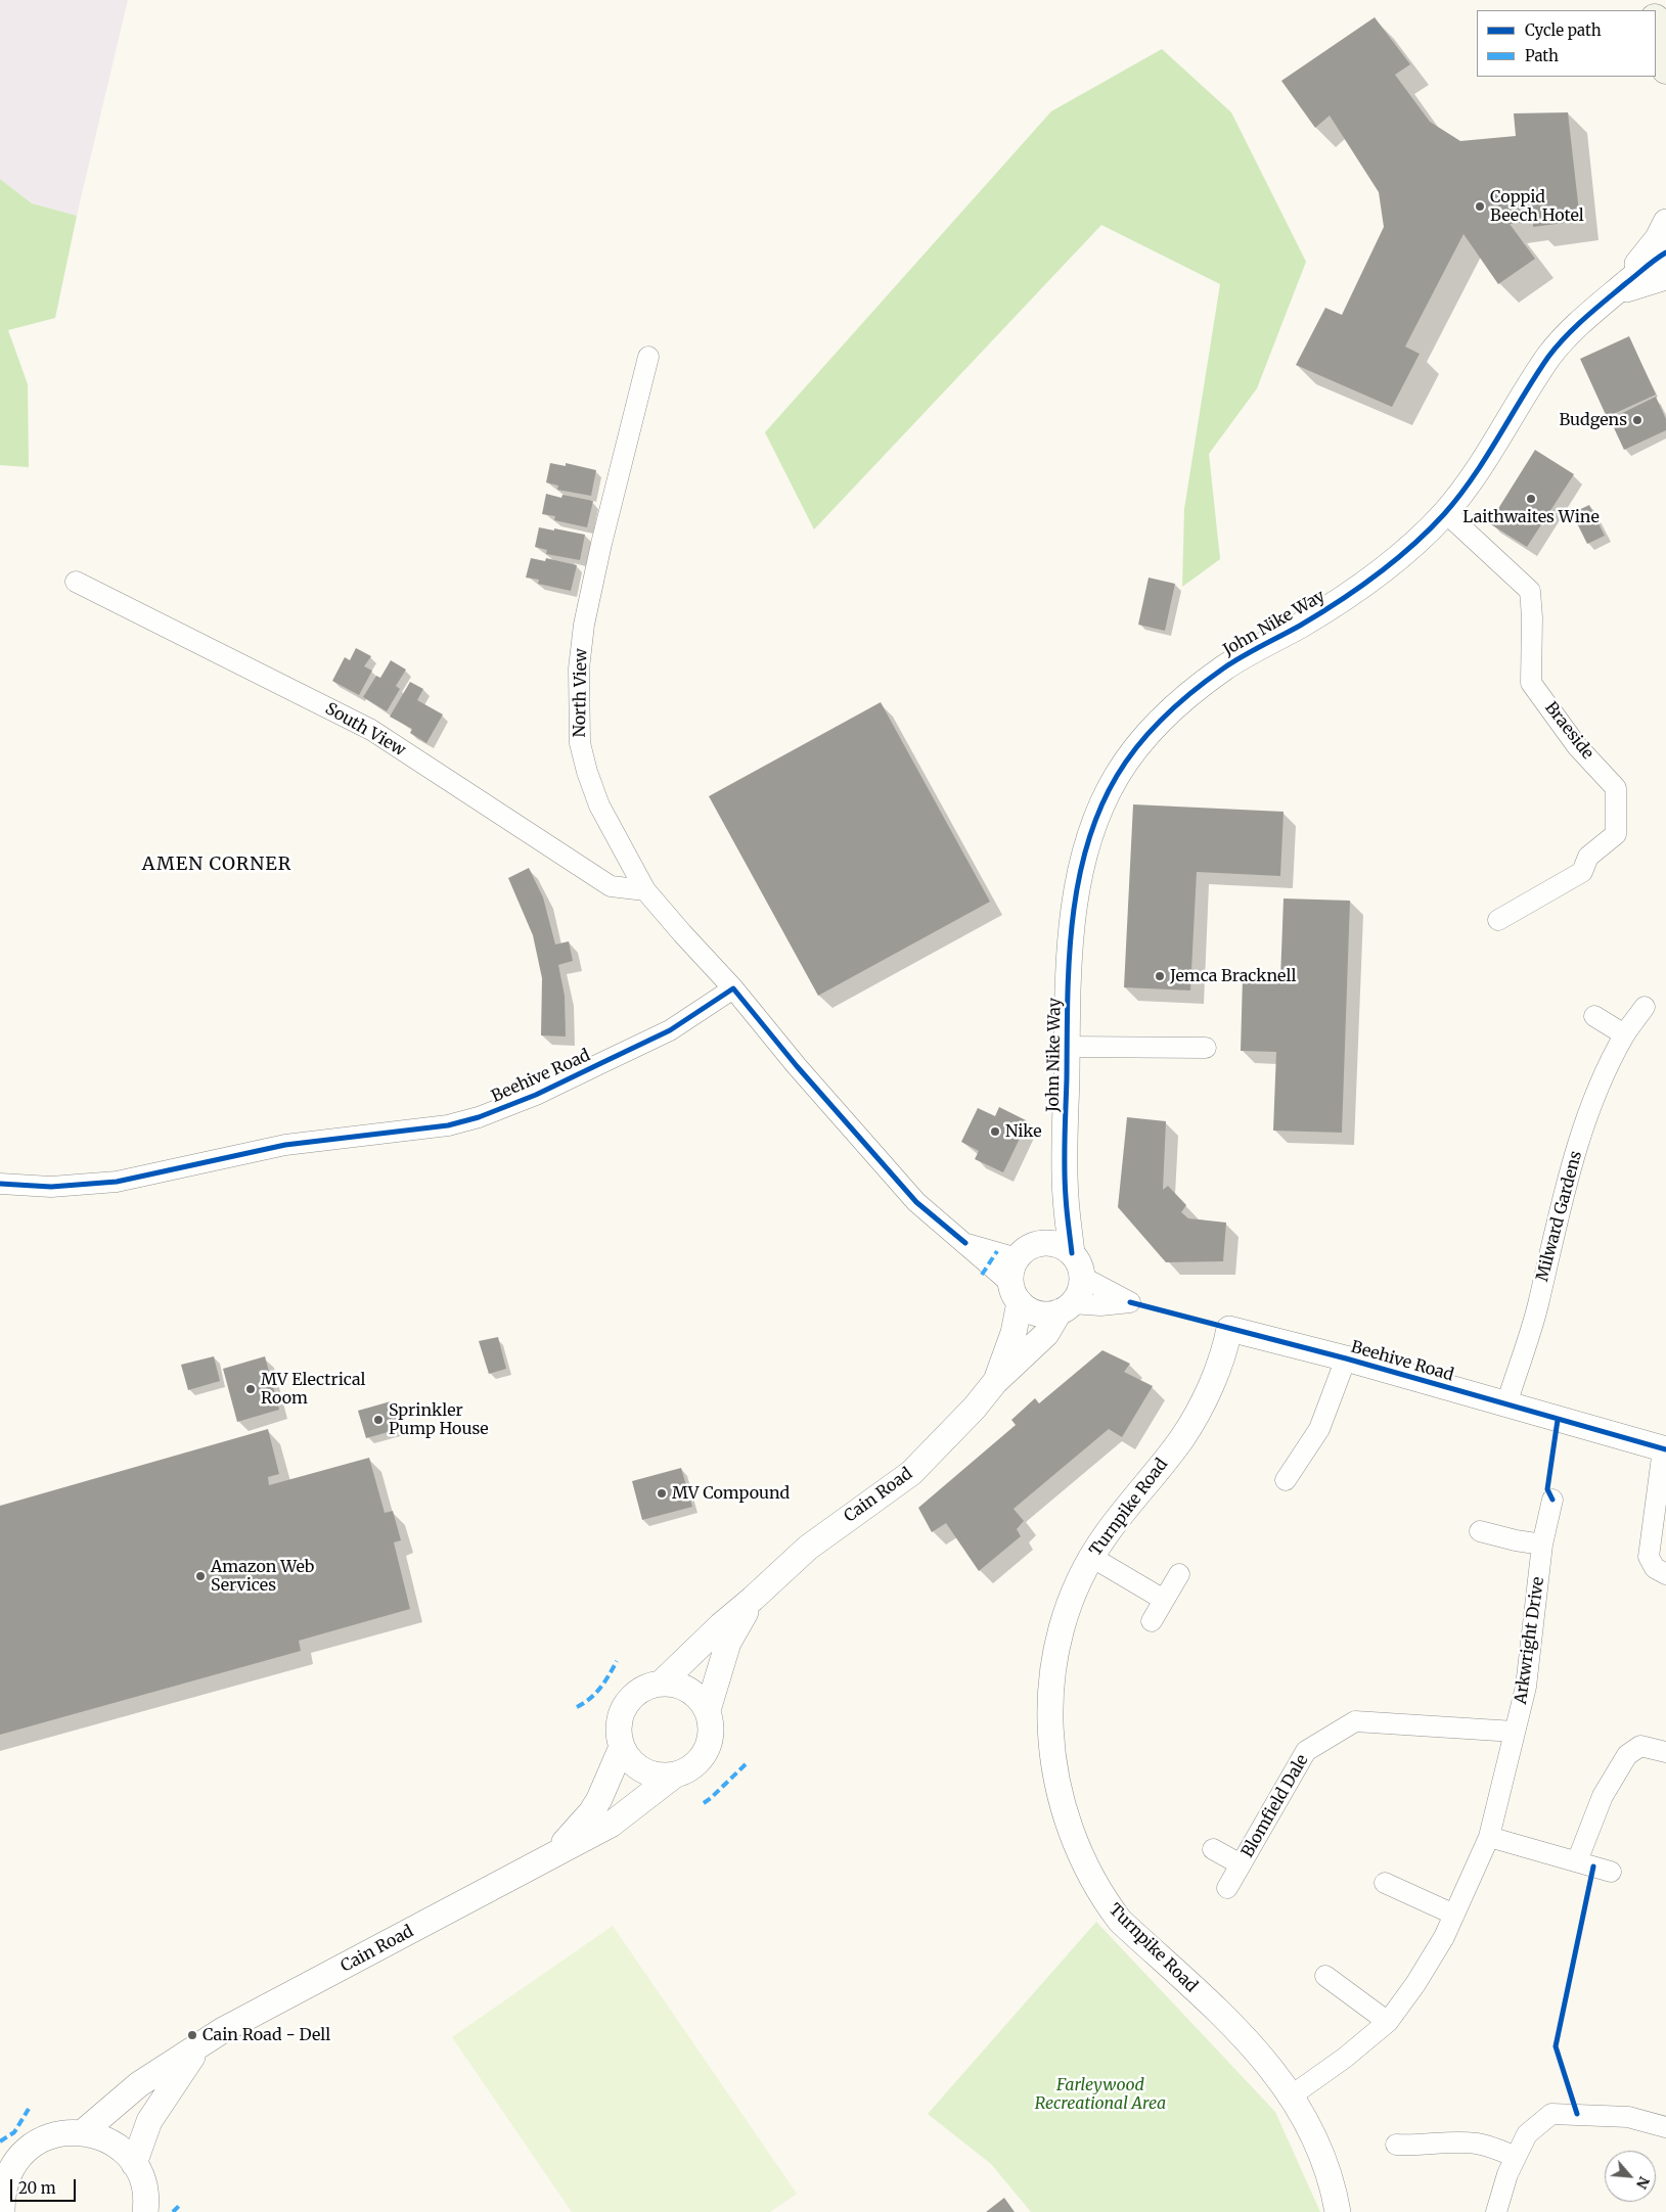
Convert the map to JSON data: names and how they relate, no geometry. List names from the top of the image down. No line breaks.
{"streets":{"street":["John Nike Way","North View","South View","Braeside","Beehive Road","Milward Gardens","Cain Road","Turnpike Road","Arkwright Drive","Blomfield Dale"]},"crossings":[["John Nike Way","Braeside"],["John Nike Way","Cain Road"],["North View","South View"],["North View","Beehive Road"],["Beehive Road","Milward Gardens"],["Beehive Road","Turnpike Road"],["Turnpike Road","Arkwright Drive"],["Arkwright Drive","Blomfield Dale"]],"districts":["AMEN CORNER"],"parks":["Farleywood Recreational Area"],"places":["Coppid Beech Hotel","Budgens","Laithwaites Wine","Jemca Bracknell","Nike","MV Electrical Room","Sprinkler Pump House","MV Compound","Amazon Web Services","Cain Road - Dell"],"legend":["Cycle path","Path"],"scale_bar":"20 m","north":"bottom right"}
